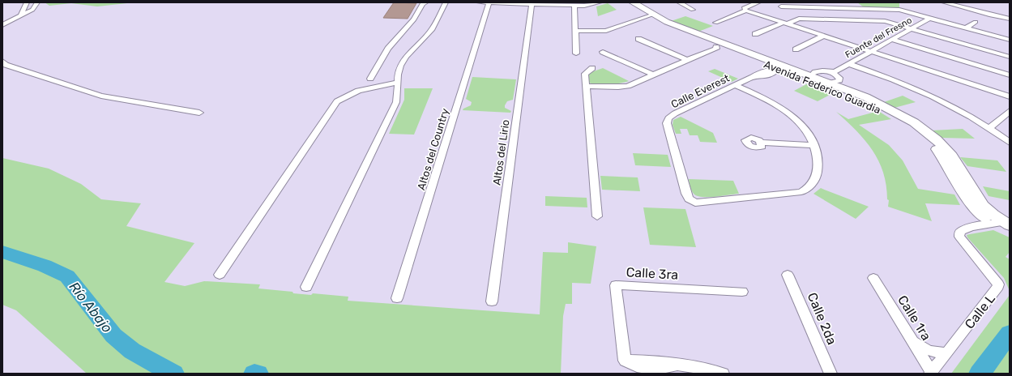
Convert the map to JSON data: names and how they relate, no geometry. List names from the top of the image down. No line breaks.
{"streets":{"street":["Fuente del Fresno","Avenida Federico Guardia","Calle Everest","Altos del Country","Altos del Lirio","Calle 3ra","Calle L","Calle 1ra","Calle 2da"]},"crossings":[["Fuente del Fresno","Avenida Federico Guardia"],["Avenida Federico Guardia","Calle Everest"],["Avenida Federico Guardia","Calle L"],["Calle L","Calle 1ra"]],"water":["Río Abajo"]}
